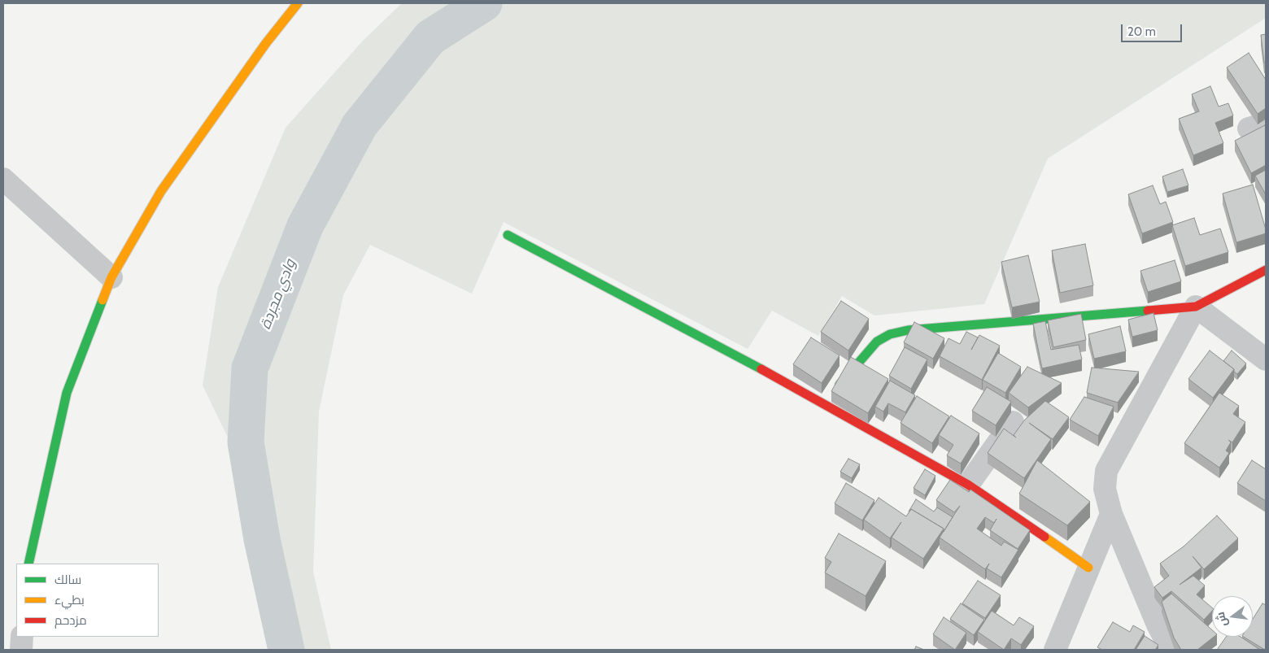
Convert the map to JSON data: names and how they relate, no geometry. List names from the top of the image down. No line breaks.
{"water":["وادي مجردة"],"legend":["سالك","بطيء","مزدحم"],"scale_bar":"20 m","north":"left"}
